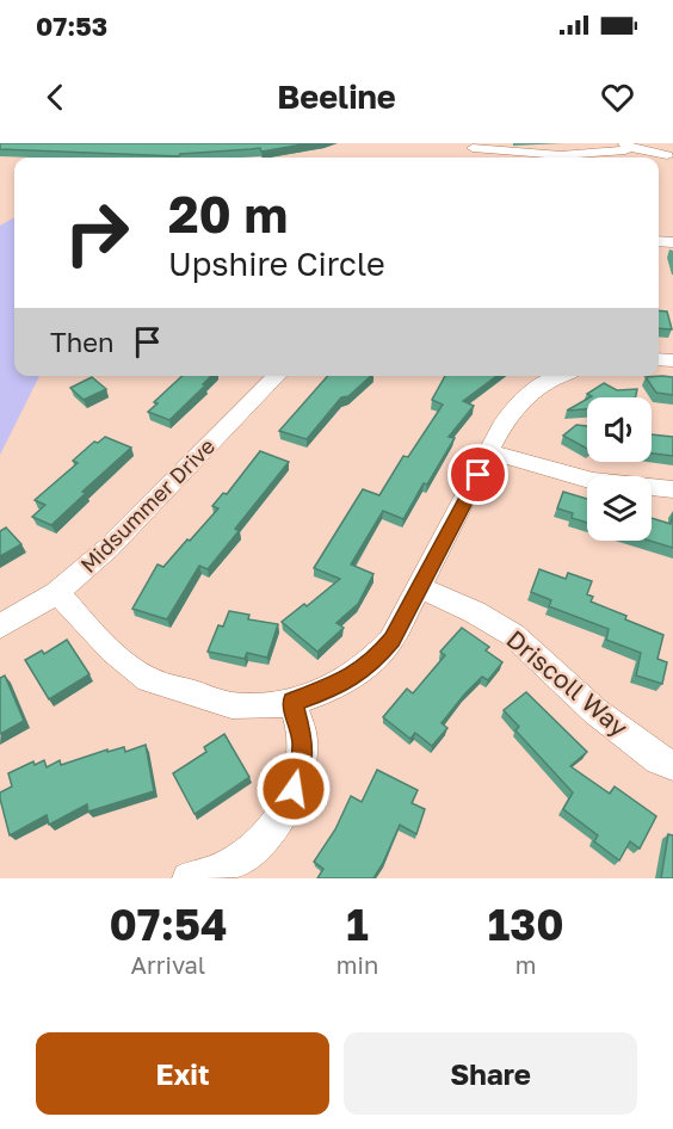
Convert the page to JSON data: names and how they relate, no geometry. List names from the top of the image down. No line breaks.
{"streets":{"street":["Midsummer Drive","Driscoll Way"]},"page":{"status":"07:53","header":"Beeline","turn":["20 m","Upshire Circle"],"then":"Then","eta":["07:54","Arrival","1","min","130","m"],"buttons":["Exit","Share"]}}
